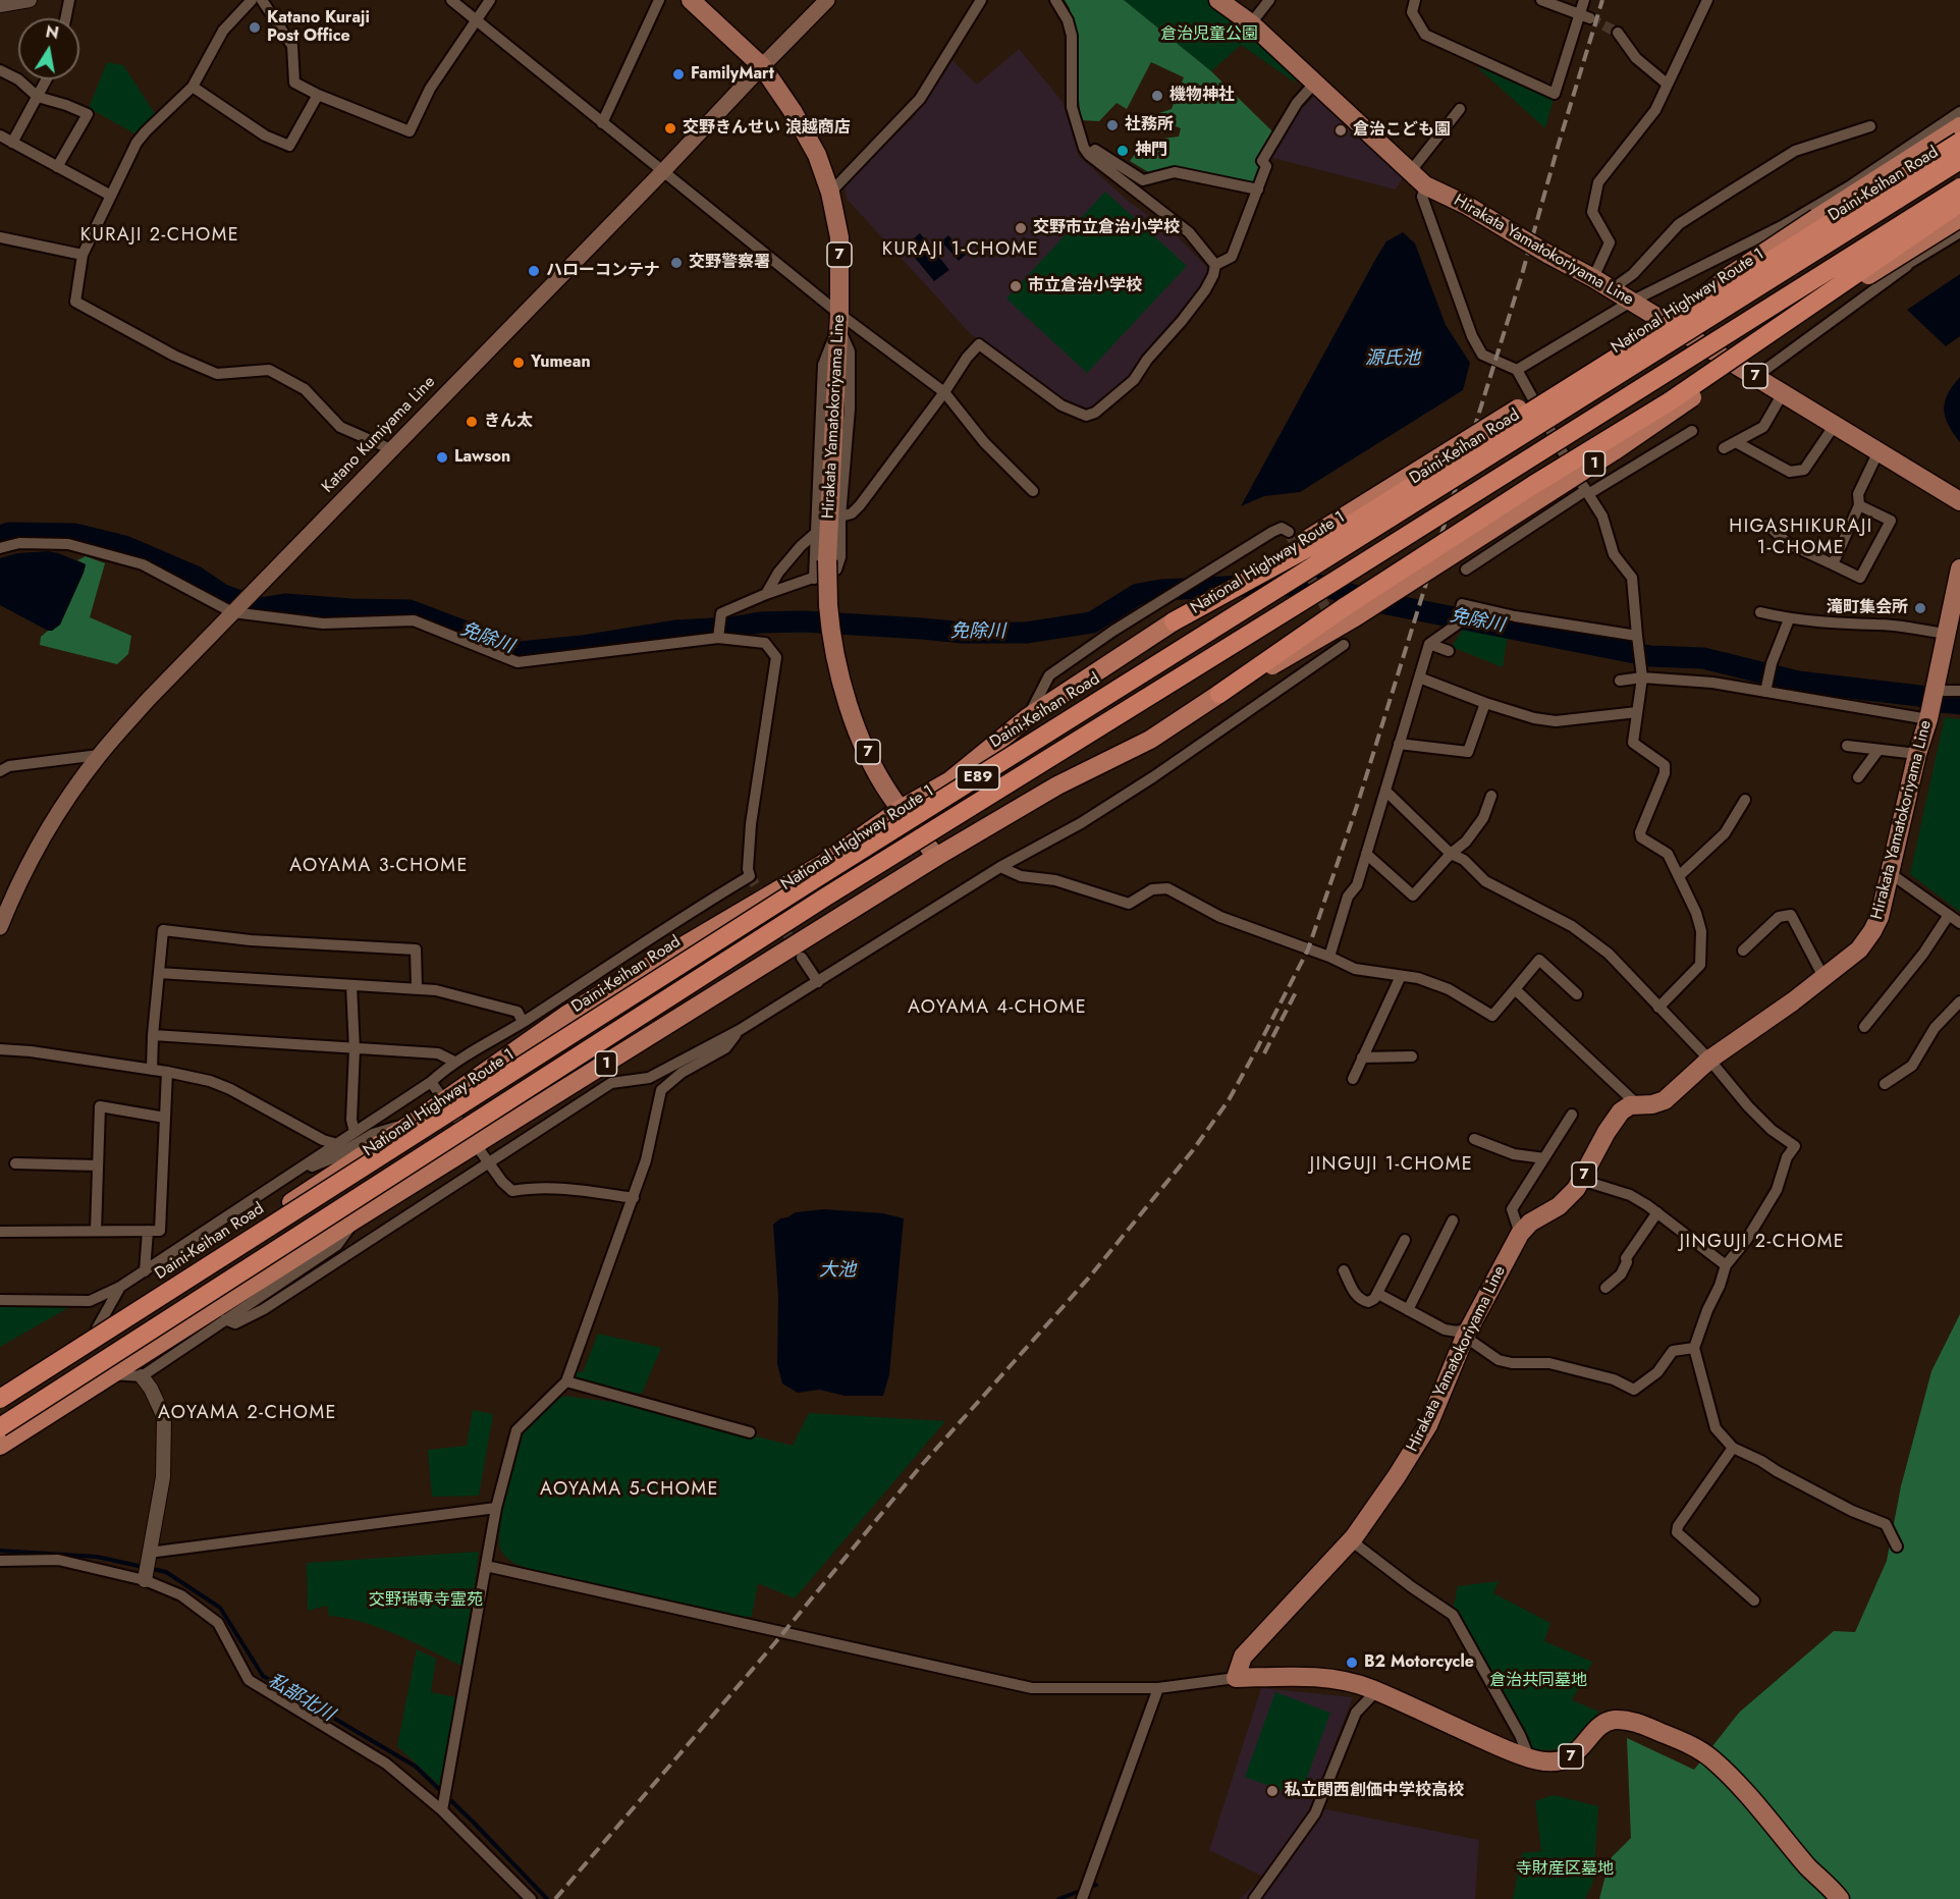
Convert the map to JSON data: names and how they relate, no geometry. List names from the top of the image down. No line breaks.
{"streets":{"highway":["Daini-Keihan Road","National Highway Route 1","1","E89"],"main road":["Hirakata Yamatokoriyama Line","7","Katano Kumiyama Line"]},"crossings":[["Hirakata Yamatokoriyama Line","7"],["Hirakata Yamatokoriyama Line","National Highway Route 1"],["Hirakata Yamatokoriyama Line","Katano Kumiyama Line"],["Hirakata Yamatokoriyama Line","1"]],"districts":["KURAJI 2-CHOME","KURAJI 1-CHOME","HIGASHIKURAJI 1-CHOME","AOYAMA 3-CHOME","AOYAMA 4-CHOME","JINGUJI 1-CHOME","JINGUJI 2-CHOME","AOYAMA 2-CHOME","AOYAMA 5-CHOME"],"water":["源氏池","免除川","大池","私部北川"],"parks":["倉治児童公園","交野瑞専寺霊苑","倉治共同墓地","寺財産区墓地"],"places":["Katano Kuraji Post Office","FamilyMart","機物神社","社務所","交野きんせい 浪越商店","倉治こども園","神門","交野市立倉治小学校","交野警察署","ハローコンテナ","市立倉治小学校","Yumean","きん太","Lawson","滝町集会所","B2 Motorcycle","私立関西創価中学校高校"],"north":"top"}
